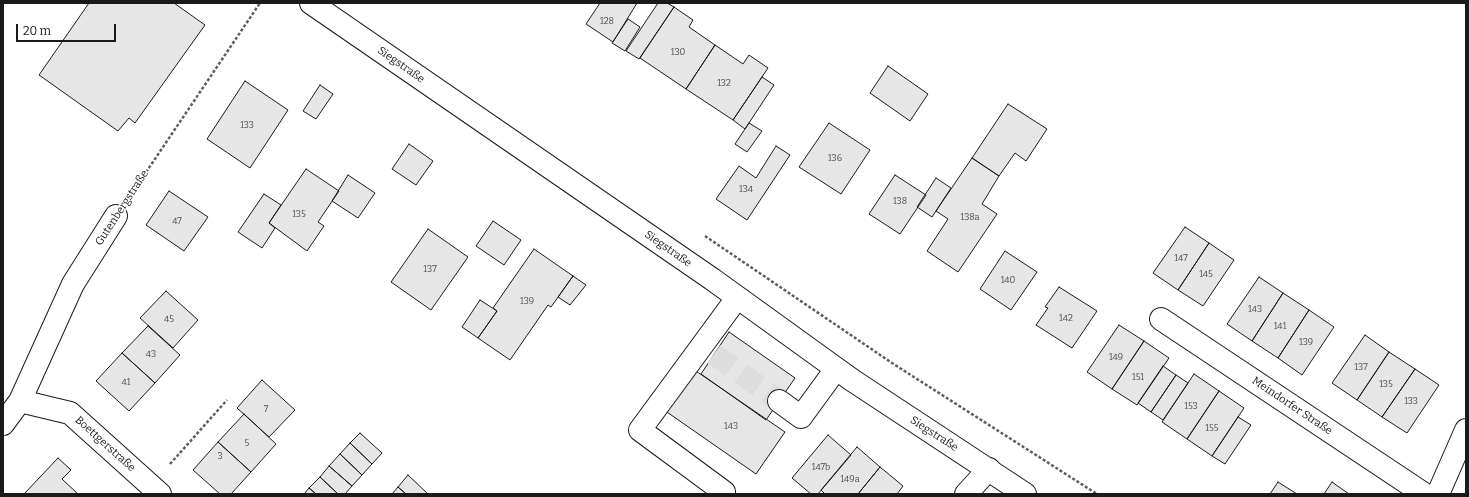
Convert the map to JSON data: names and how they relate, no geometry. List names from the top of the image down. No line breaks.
{"streets":{"main road":["Siegstraße","Gutenbergstraße","Meindorfer Straße","Boettgerstraße"]},"crossings":[["Gutenbergstraße","Boettgerstraße"]],"house_numbers":["128","130","132","133","136","134","138","135","138a","47","147","137","145","140","139","143","142","45","141","139","43","149","137","151","41","135","133","153","7","143","155","5","3","147b","149a"],"scale_bar":"20 m"}
